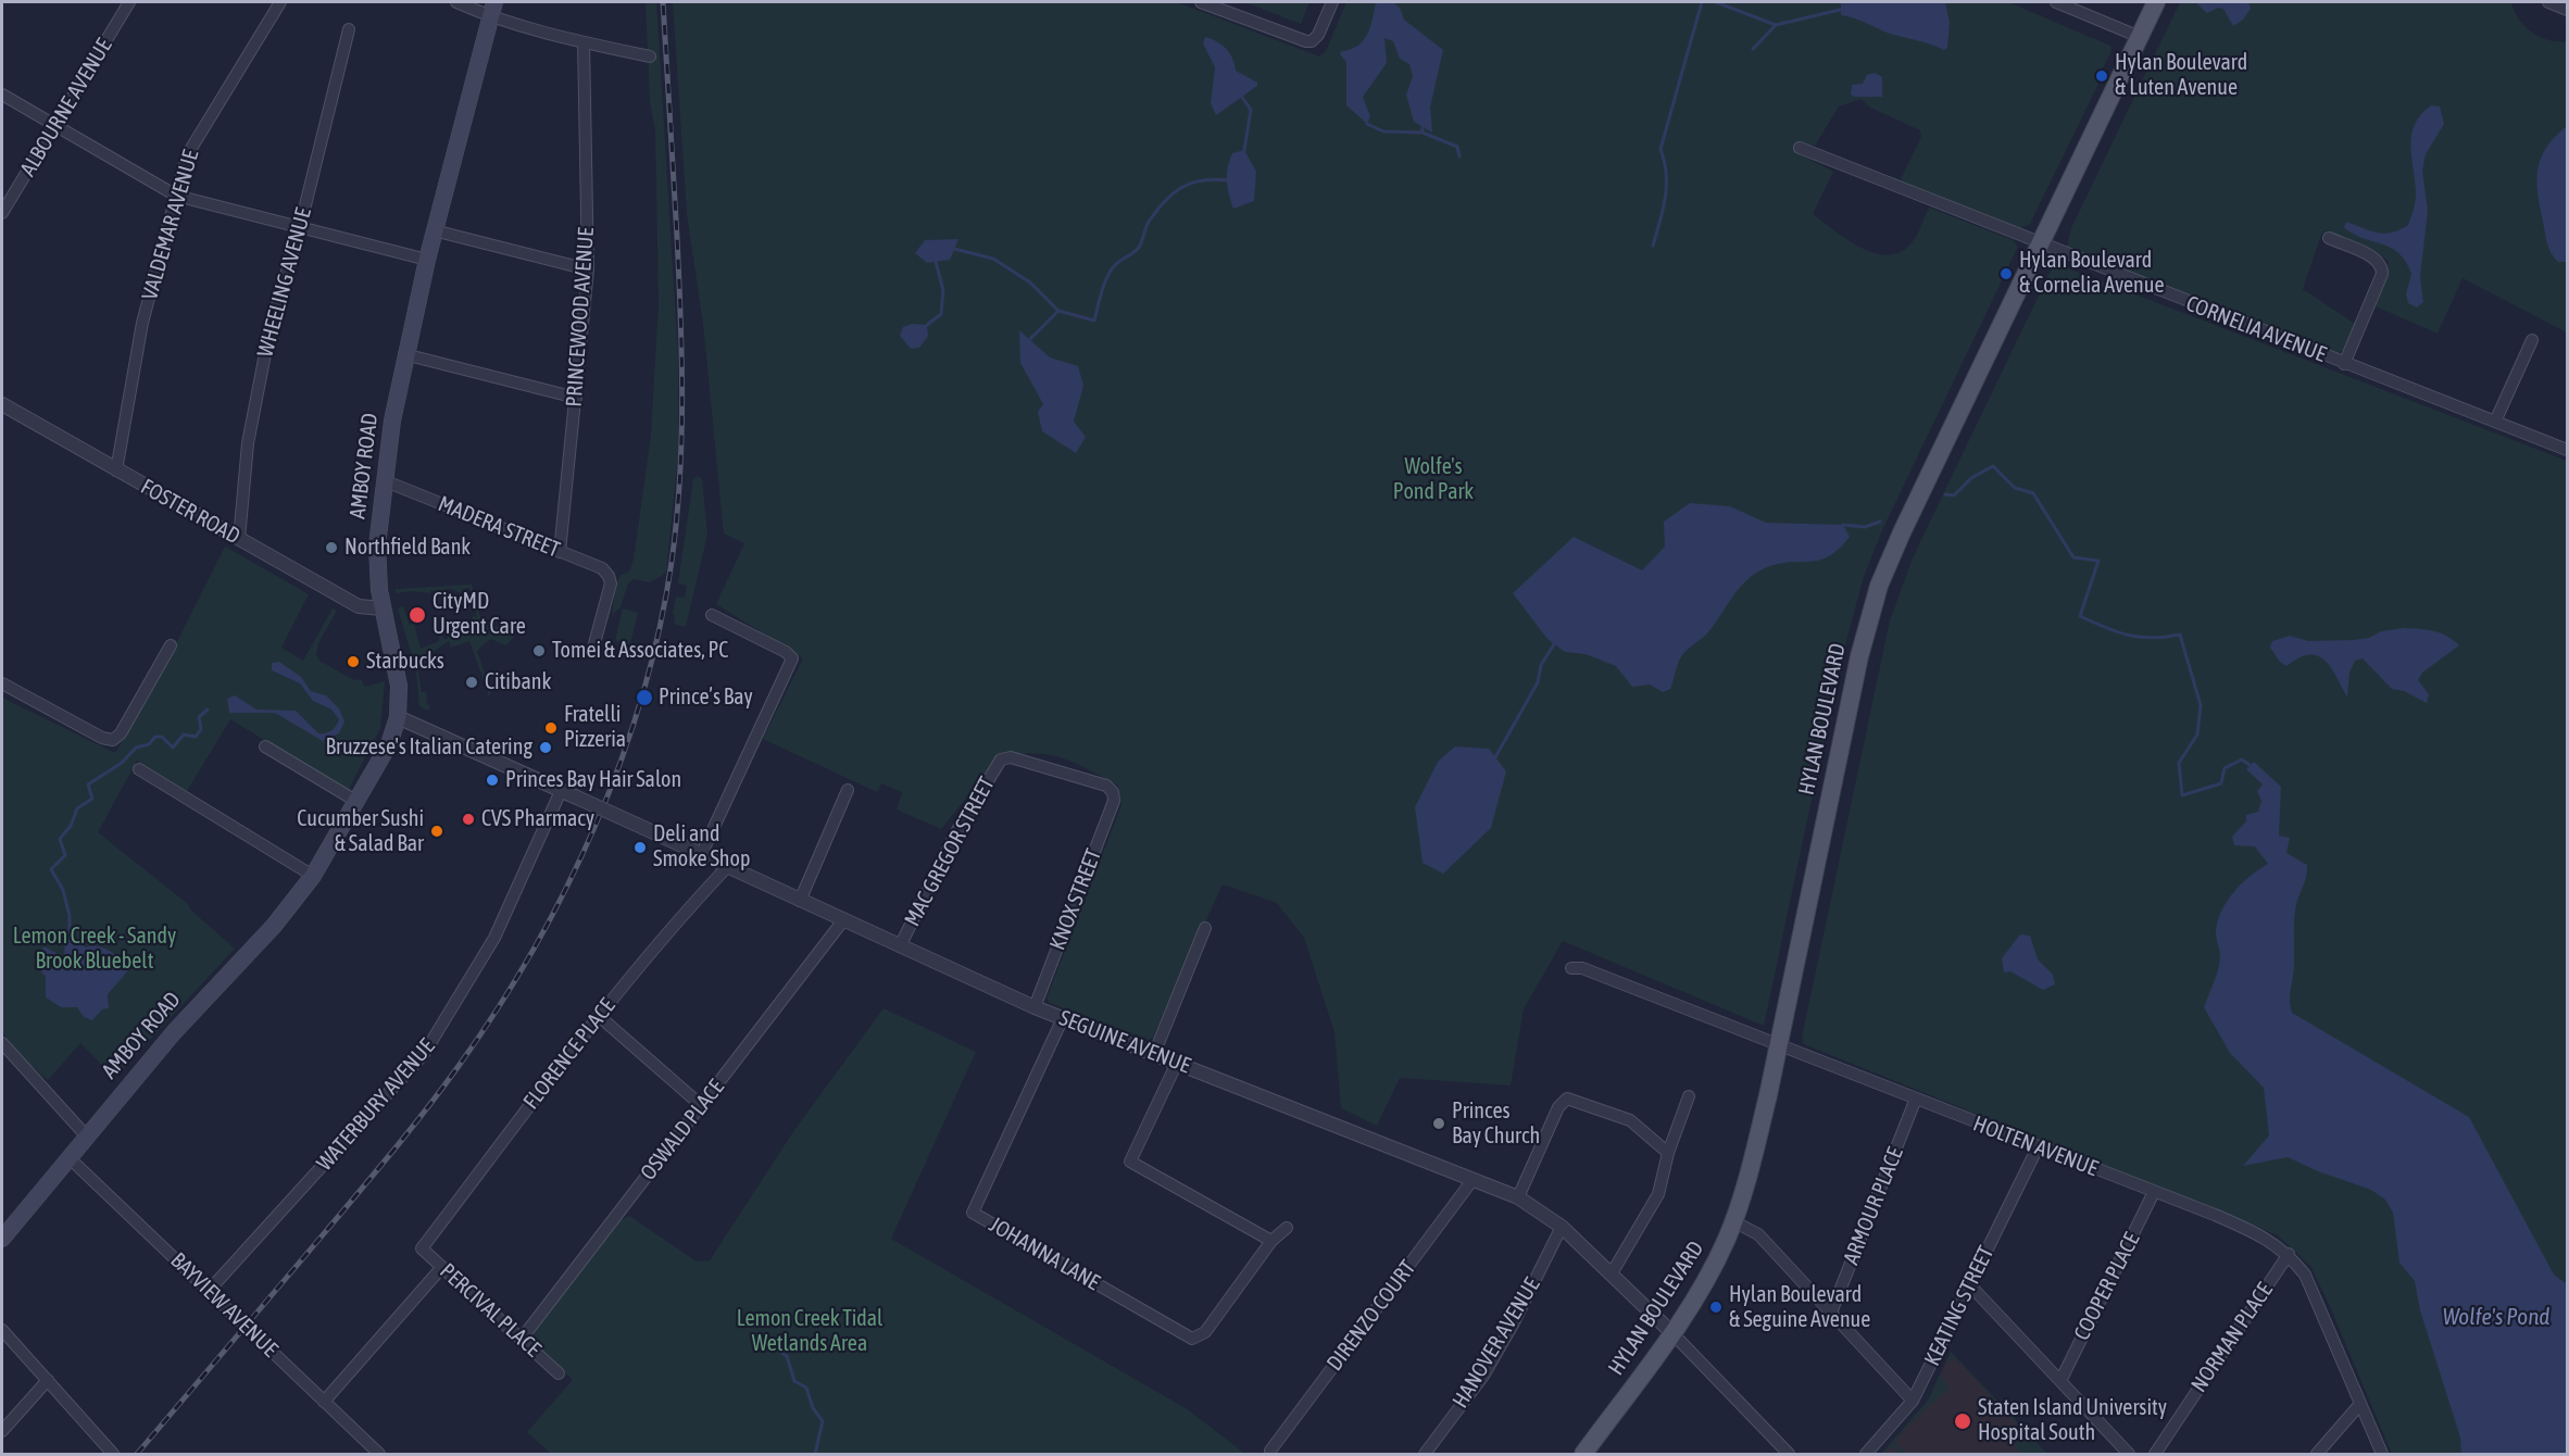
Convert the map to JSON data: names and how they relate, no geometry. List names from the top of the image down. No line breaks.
{"streets":{"main road":["AMBOY ROAD","HYLAN BOULEVARD"],"street":["ALBOURNE AVENUE","VALDEMAR AVENUE","WHEELING AVENUE","PRINCEWOOD AVENUE","CORNELIA AVENUE","FOSTER ROAD","MADERA STREET","MAC GREGOR STREET","KNOX STREET","SEGUINE AVENUE","FLORENCE PLACE","WATERBURY AVENUE","OSWALD PLACE","HOLTEN AVENUE","ARMOUR PLACE","JOHANNA LANE","COOPER PLACE","BAYVIEW AVENUE","KEATING STREET","PERCIVAL PLACE","DIRENZO COURT","NORMAN PLACE","HANOVER AVENUE"]},"crossings":[["VALDEMAR AVENUE","FOSTER ROAD"],["WHEELING AVENUE","FOSTER ROAD"],["PRINCEWOOD AVENUE","MADERA STREET"],["CORNELIA AVENUE","HYLAN BOULEVARD"],["AMBOY ROAD","FOSTER ROAD"],["AMBOY ROAD","MADERA STREET"],["AMBOY ROAD","SEGUINE AVENUE"],["AMBOY ROAD","BAYVIEW AVENUE"],["HYLAN BOULEVARD","SEGUINE AVENUE"],["HYLAN BOULEVARD","HOLTEN AVENUE"],["MAC GREGOR STREET","KNOX STREET"],["MAC GREGOR STREET","SEGUINE AVENUE"],["KNOX STREET","SEGUINE AVENUE"],["SEGUINE AVENUE","FLORENCE PLACE"],["SEGUINE AVENUE","WATERBURY AVENUE"],["SEGUINE AVENUE","OSWALD PLACE"],["SEGUINE AVENUE","JOHANNA LANE"],["SEGUINE AVENUE","DIRENZO COURT"],["SEGUINE AVENUE","HANOVER AVENUE"],["FLORENCE PLACE","PERCIVAL PLACE"],["WATERBURY AVENUE","BAYVIEW AVENUE"],["OSWALD PLACE","PERCIVAL PLACE"],["HOLTEN AVENUE","ARMOUR PLACE"],["HOLTEN AVENUE","COOPER PLACE"],["HOLTEN AVENUE","KEATING STREET"],["HOLTEN AVENUE","NORMAN PLACE"]],"water":["Wolfe's Pond"],"parks":["Wolfe's Pond Park","Lemon Creek - Sandy Brook Bluebelt","Lemon Creek Tidal Wetlands Area"],"places":["Hylan Boulevard & Luten Avenue","Hylan Boulevard & Cornelia Avenue","Northfield Bank","CityMD Urgent Care","Tomei & Associates, PC","Starbucks","Citibank","Prince’s Bay","Fratelli Pizzeria","Bruzzese's Italian Catering","Princes Bay Hair Salon","CVS Pharmacy","Cucumber Sushi & Salad Bar","Deli and Smoke Shop","Princes Bay Church","Hylan Boulevard & Seguine Avenue","Staten Island University Hospital South"]}
